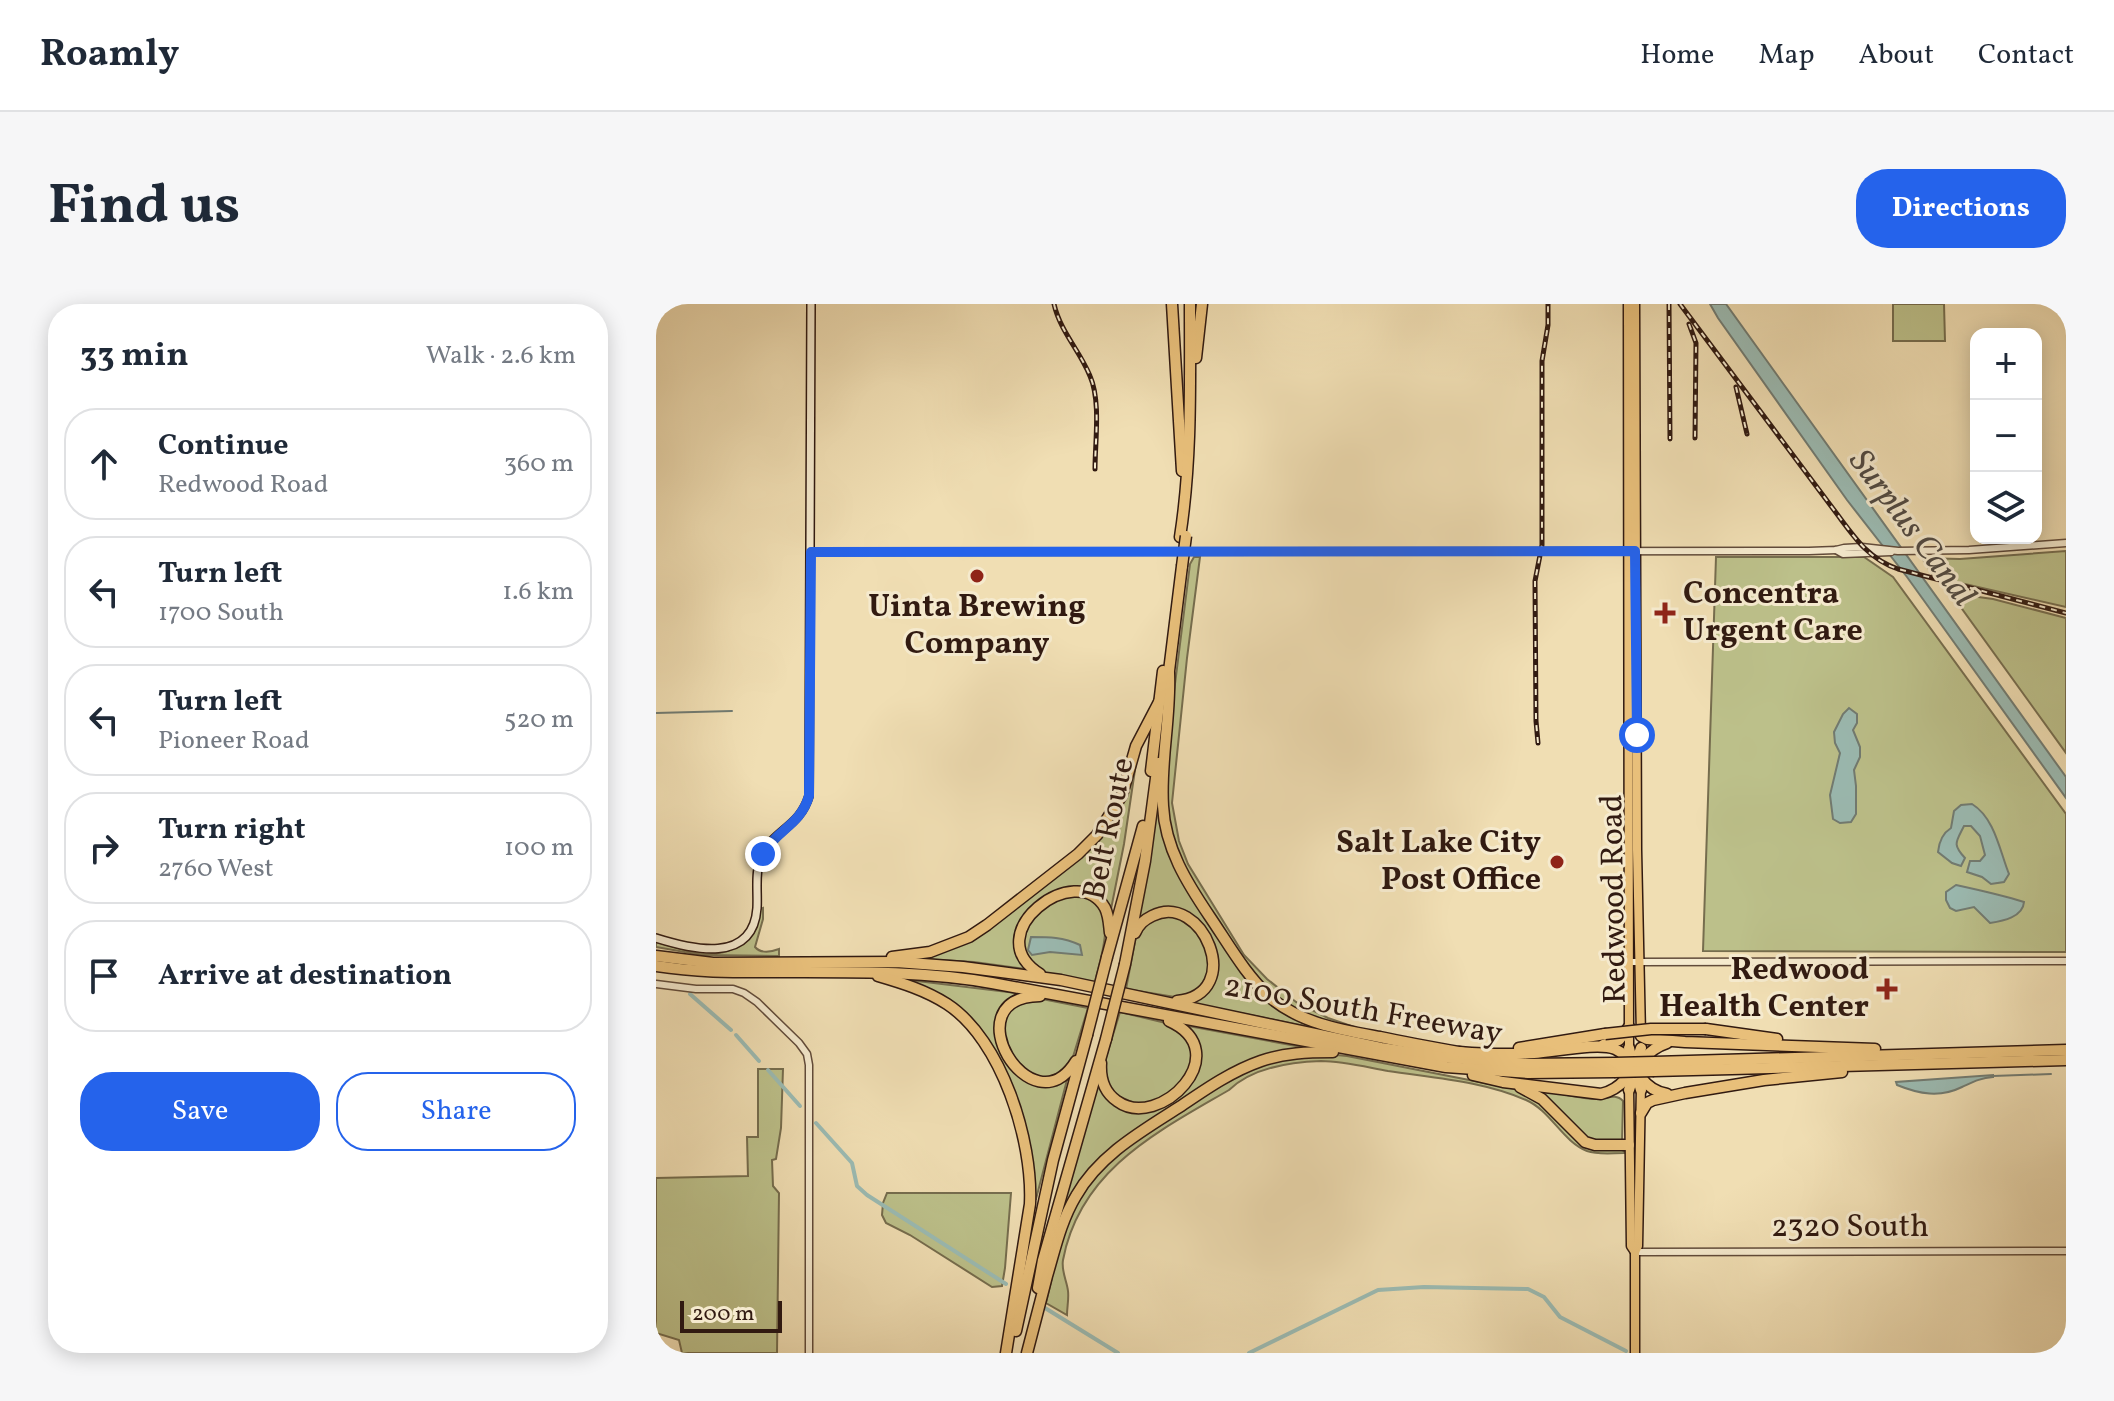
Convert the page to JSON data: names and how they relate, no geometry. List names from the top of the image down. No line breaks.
{"streets":{"highway":["Belt Route","2100 South Freeway"],"main road":["Redwood Road"],"street":["2320 South"]},"water":["Surplus Canal"],"places":{"other":["Uinta Brewing Company","Salt Lake City Post Office"],"health":["Concentra Urgent Care","Redwood Health Center"]},"scale_bar":"200 m","page":{"header":"Roamly","nav":["Home","Map","About","Contact"],"title":"Find us","buttons":["Directions",["Save","Share"]],"heading":["33 min","Walk · 2.6 km"],"map_buttons":["+","−"],"list":[["Continue","Redwood Road","360 m"],["Turn left","1700 South","1.6 km"],["Turn left","Pioneer Road","520 m"],["Turn right","2760 West","100 m"],"Arrive at destination"],"scale":"200 m"}}
